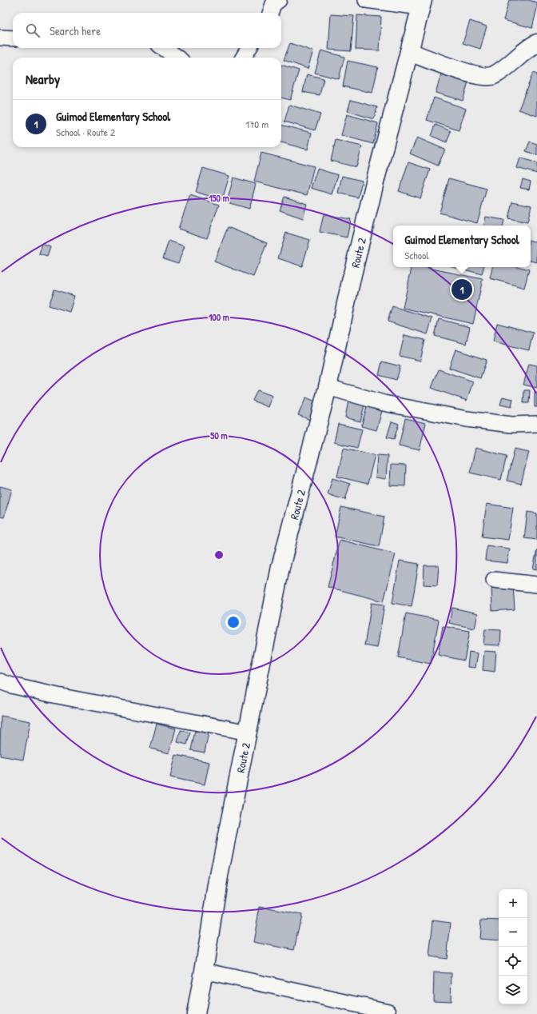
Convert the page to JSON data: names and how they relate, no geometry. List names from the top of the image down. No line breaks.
{"streets":{"main road":["Route 2"]},"page":{"search":"Search here","heading":"Nearby","list":[{"mark":"1","name":"Guimod Elementary School","note":"School · Route 2","value":"170 m"}],"popup":["Guimod Elementary School","School"],"pins":"1","map_buttons":["+","−"]},"rings":["150 m","100 m","50 m"]}
